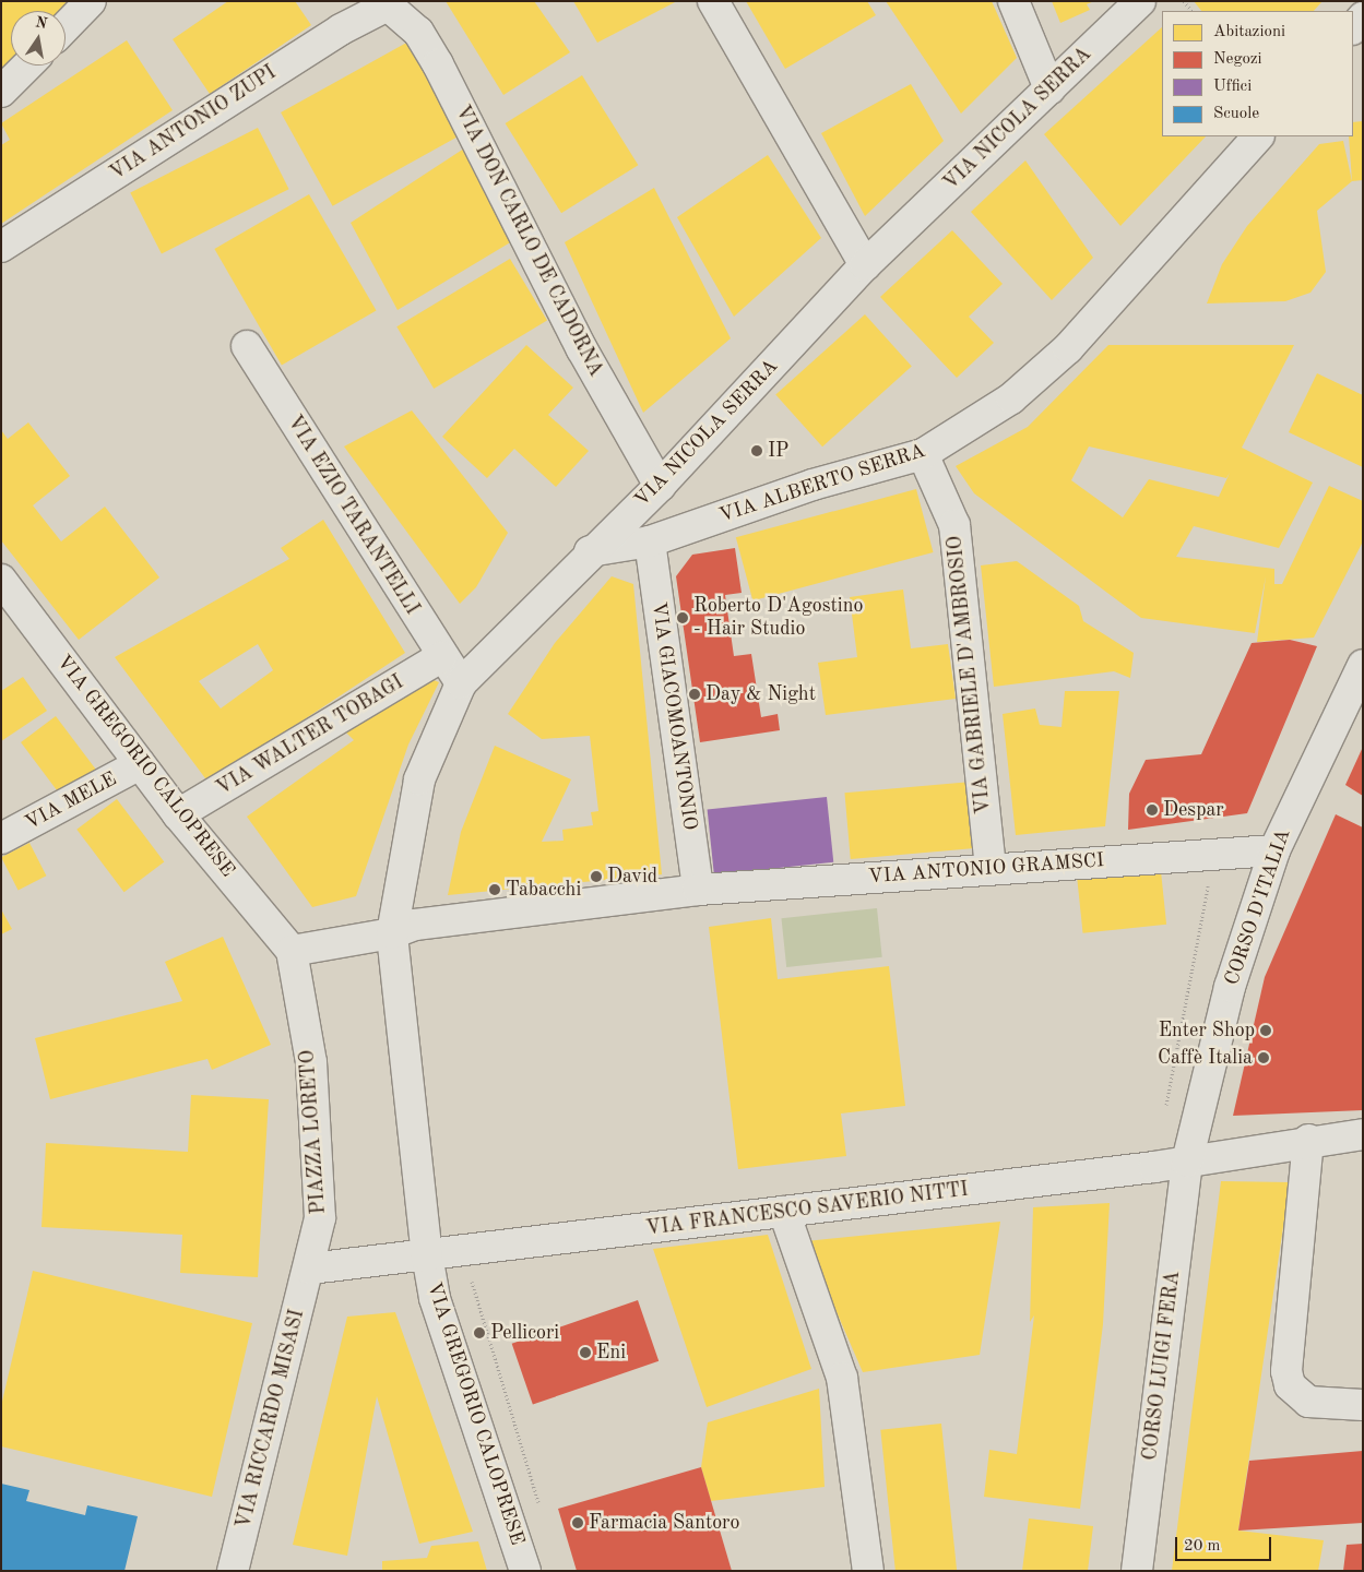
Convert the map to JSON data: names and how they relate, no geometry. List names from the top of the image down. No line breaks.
{"streets":{"street":["VIA NICOLA SERRA","VIA ANTONIO ZUPI","VIA DON CARLO DE CADORNA","VIA ALBERTO SERRA","VIA EZIO TARANTELLI","VIA GABRIELE D'AMBROSIO","VIA GIACOMOANTONIO","VIA WALTER TOBAGI","VIA GREGORIO CALOPRESE","VIA MELE","VIA ANTONIO GRAMSCI","CORSO D'ITALIA","PIAZZA LORETO","VIA FRANCESCO SAVERIO NITTI","CORSO LUIGI FERA","VIA RICCARDO MISASI"]},"crossings":[["VIA NICOLA SERRA","VIA DON CARLO DE CADORNA"],["VIA NICOLA SERRA","VIA ALBERTO SERRA"],["VIA NICOLA SERRA","VIA EZIO TARANTELLI"],["VIA ANTONIO ZUPI","VIA DON CARLO DE CADORNA"],["VIA ALBERTO SERRA","VIA GABRIELE D'AMBROSIO"],["VIA ALBERTO SERRA","VIA GIACOMOANTONIO"],["VIA EZIO TARANTELLI","VIA WALTER TOBAGI"],["VIA GABRIELE D'AMBROSIO","VIA ANTONIO GRAMSCI"],["VIA GIACOMOANTONIO","VIA ANTONIO GRAMSCI"],["VIA WALTER TOBAGI","VIA GREGORIO CALOPRESE"],["VIA GREGORIO CALOPRESE","VIA MELE"],["VIA GREGORIO CALOPRESE","PIAZZA LORETO"],["VIA GREGORIO CALOPRESE","VIA FRANCESCO SAVERIO NITTI"],["VIA ANTONIO GRAMSCI","CORSO D'ITALIA"],["CORSO D'ITALIA","VIA FRANCESCO SAVERIO NITTI"],["CORSO D'ITALIA","CORSO LUIGI FERA"],["PIAZZA LORETO","VIA RICCARDO MISASI"],["VIA FRANCESCO SAVERIO NITTI","CORSO LUIGI FERA"]],"places":["IP","Roberto D'Agostino - Hair Studio","Day & Night","Despar","David","Tabacchi","Enter Shop","Caffè Italia","Pellicori","Eni","Farmacia Santoro"],"legend":["Abitazioni","Negozi","Uffici","Scuole"],"scale_bar":"20 m","north":"top"}
